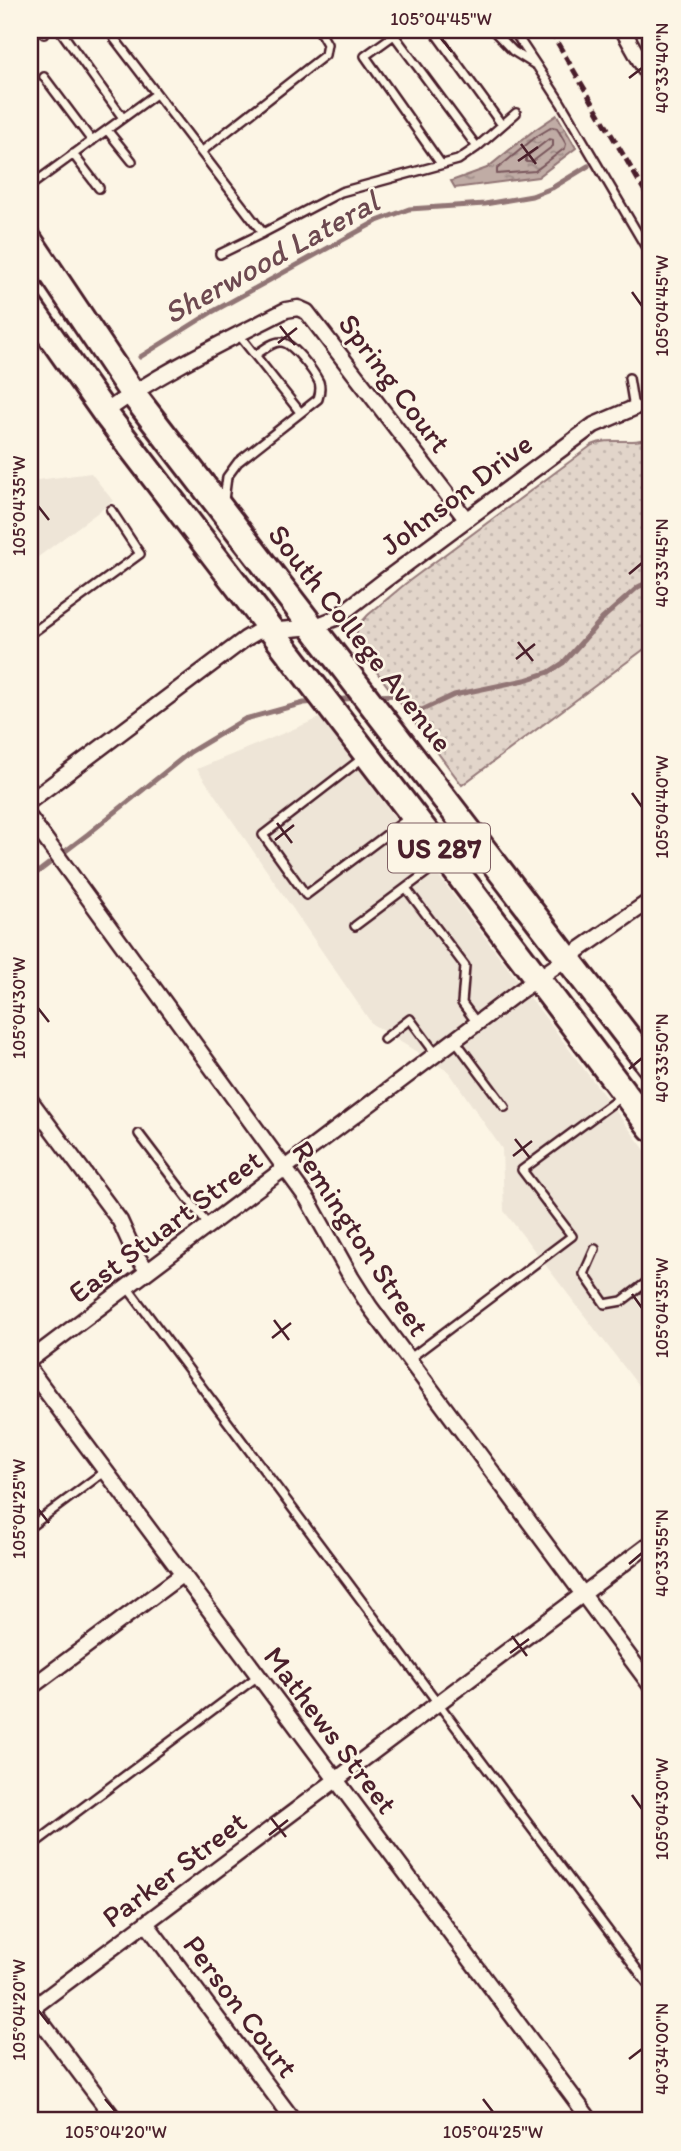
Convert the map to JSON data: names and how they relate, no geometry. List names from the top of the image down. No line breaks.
{"streets":{"highway":["South College Avenue","US 287"],"street":["Spring Court","Johnson Drive","East Stuart Street","Remington Street","Mathews Street","Parker Street","Person Court"]},"crossings":[["Spring Court","Johnson Drive"],["Johnson Drive","South College Avenue"],["South College Avenue","East Stuart Street"],["US 287","East Stuart Street"],["East Stuart Street","Remington Street"],["Remington Street","Parker Street"],["Mathews Street","Parker Street"],["Parker Street","Person Court"]],"water":["Sherwood Lateral"],"coordinates":["105°04'45\"W","40°33'40\"N","105°04'35\"W","40°33'45\"N","105°04'40\"W","105°04'30\"W","40°33'50\"N","105°04'25\"W","40°33'55\"N","105°04'20\"W","40°34'00\"N"]}
